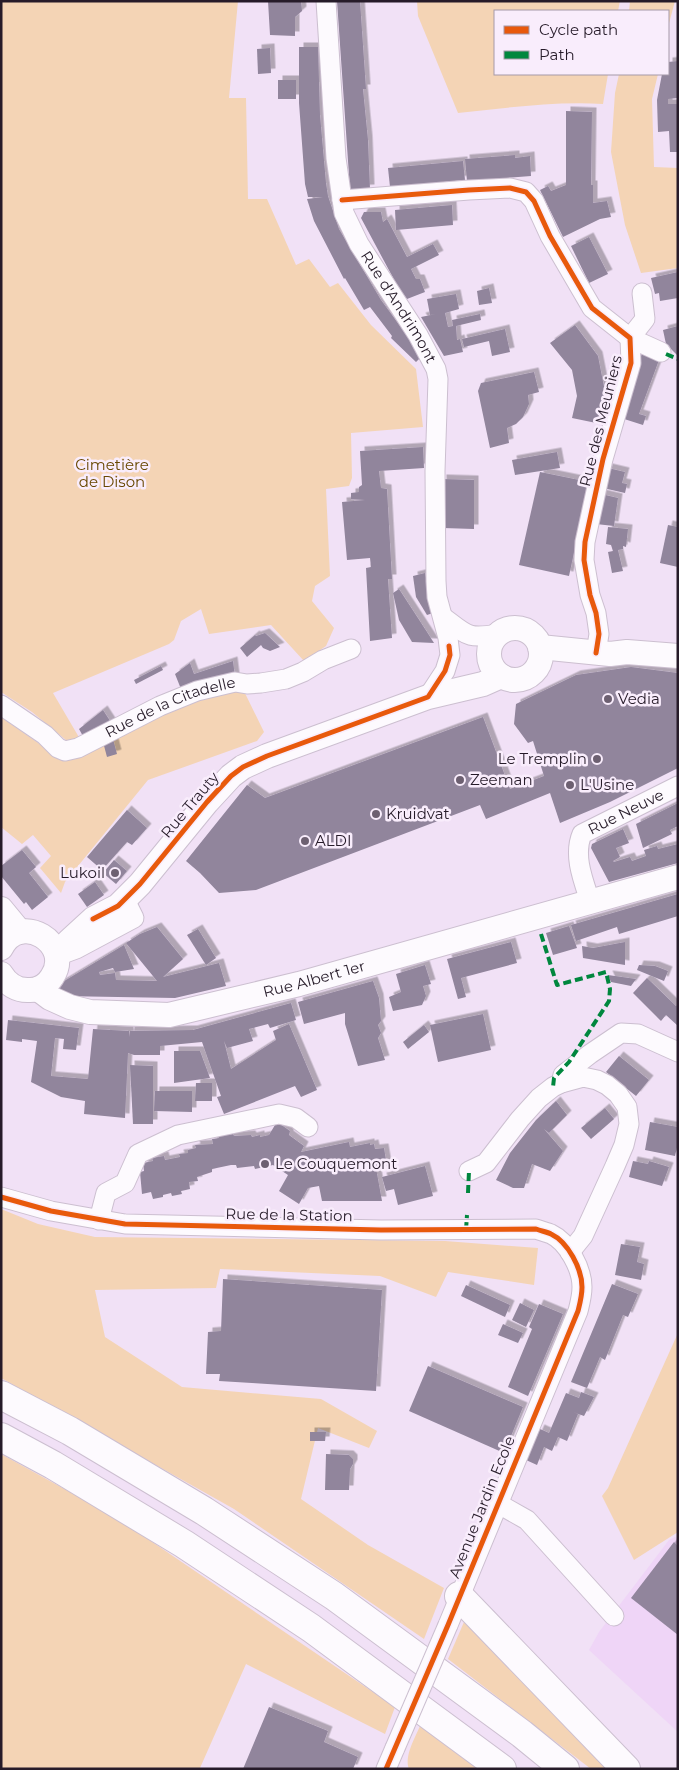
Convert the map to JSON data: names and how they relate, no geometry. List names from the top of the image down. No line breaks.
{"streets":{"main road":["Rue Trauty","Rue Albert 1er"],"street":["Rue d'Andrimont","Rue des Meuniers","Rue de la Citadelle","Rue Neuve","Rue de la Station","Avenue Jardin Ecole"]},"crossings":[["Rue d'Andrimont","Rue des Meuniers"],["Rue d'Andrimont","Rue Trauty"],["Rue Trauty","Rue Albert 1er"],["Rue Neuve","Rue Albert 1er"],["Rue de la Station","Avenue Jardin Ecole"]],"parks":["Cimetière de Dison"],"places":["Vedia","Le Tremplin","Zeeman","L'Usine","Kruidvat","ALDI","Lukoil","Le Couquemont"],"legend":["Cycle path","Path"]}
